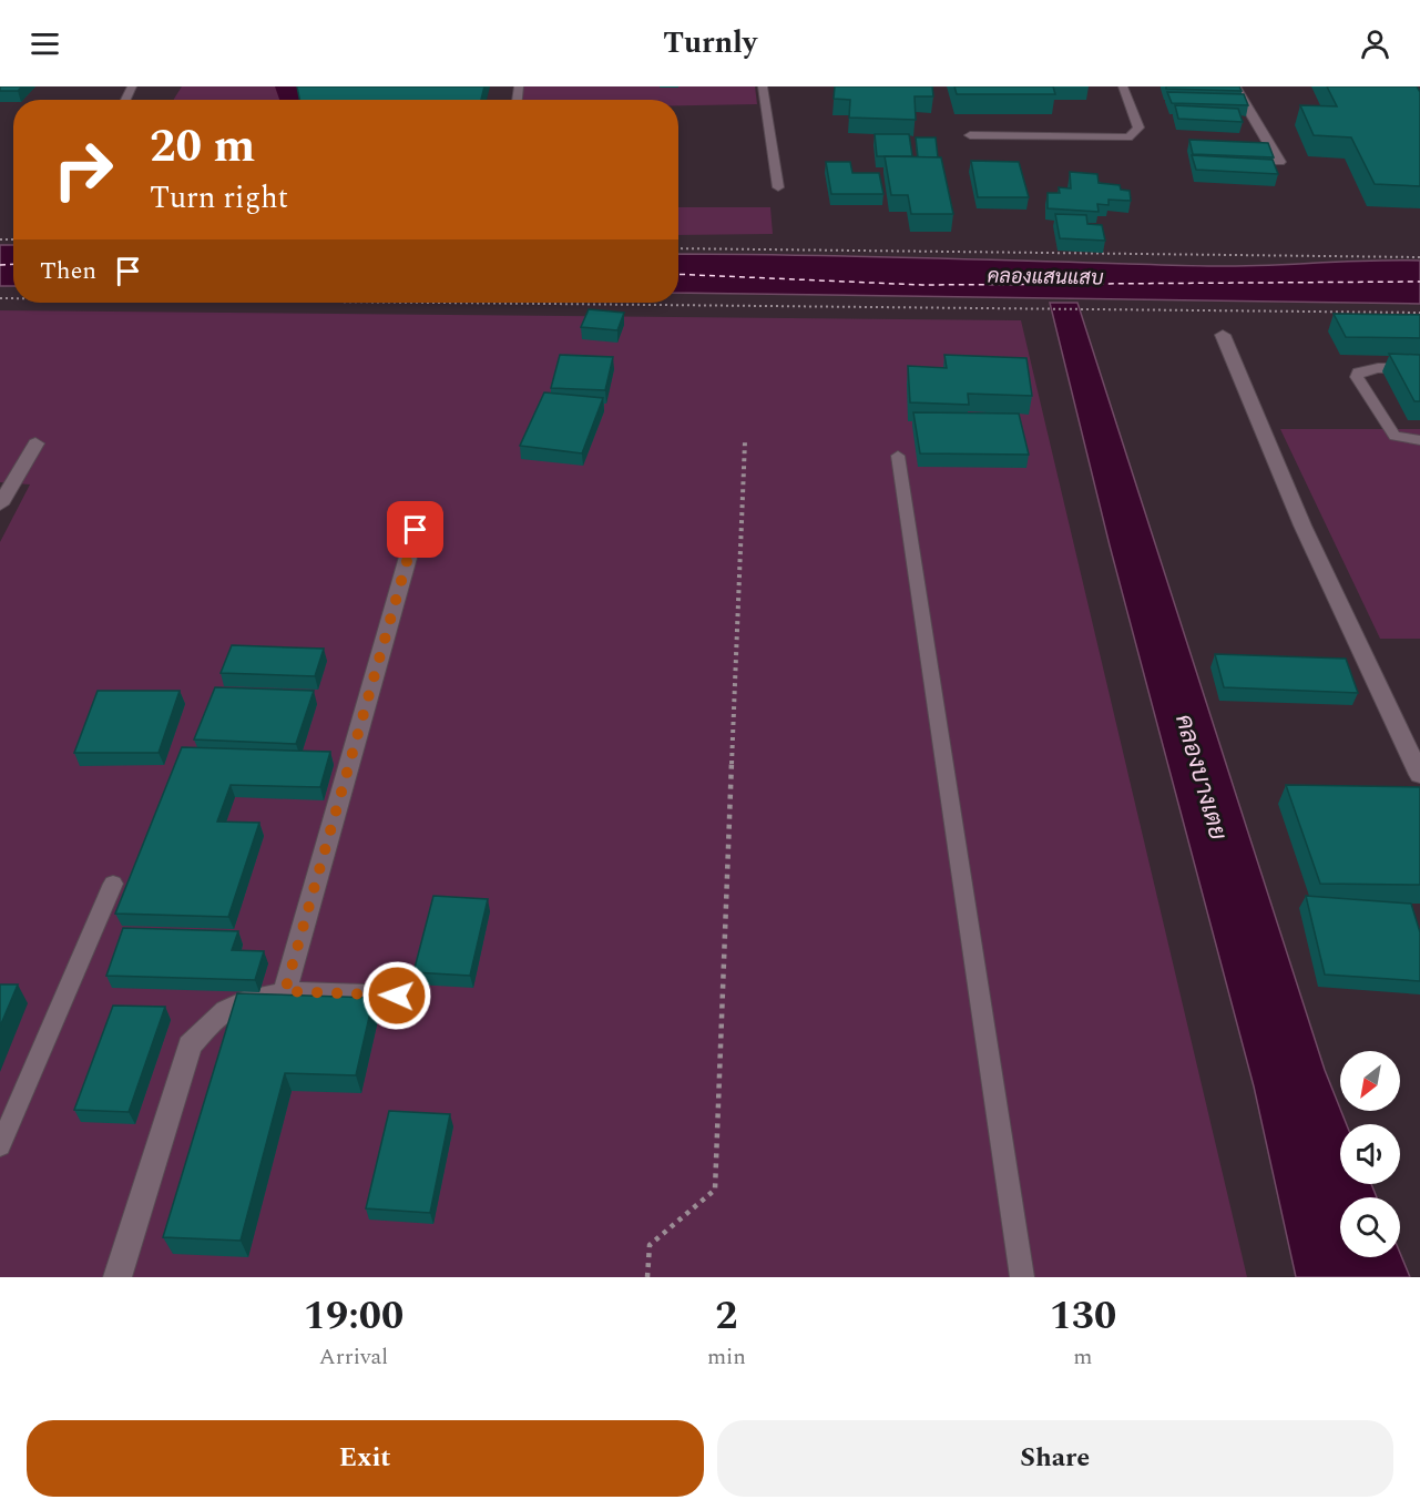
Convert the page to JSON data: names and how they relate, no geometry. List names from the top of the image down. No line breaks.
{"water":["คลองแสนแสบ","คลองบางเตย"],"north":"bottom left","page":{"header":"Turnly","turn":["20 m","Turn right"],"then":"Then","eta":["19:00","Arrival","2","min","130","m"],"buttons":["Exit","Share"]}}
